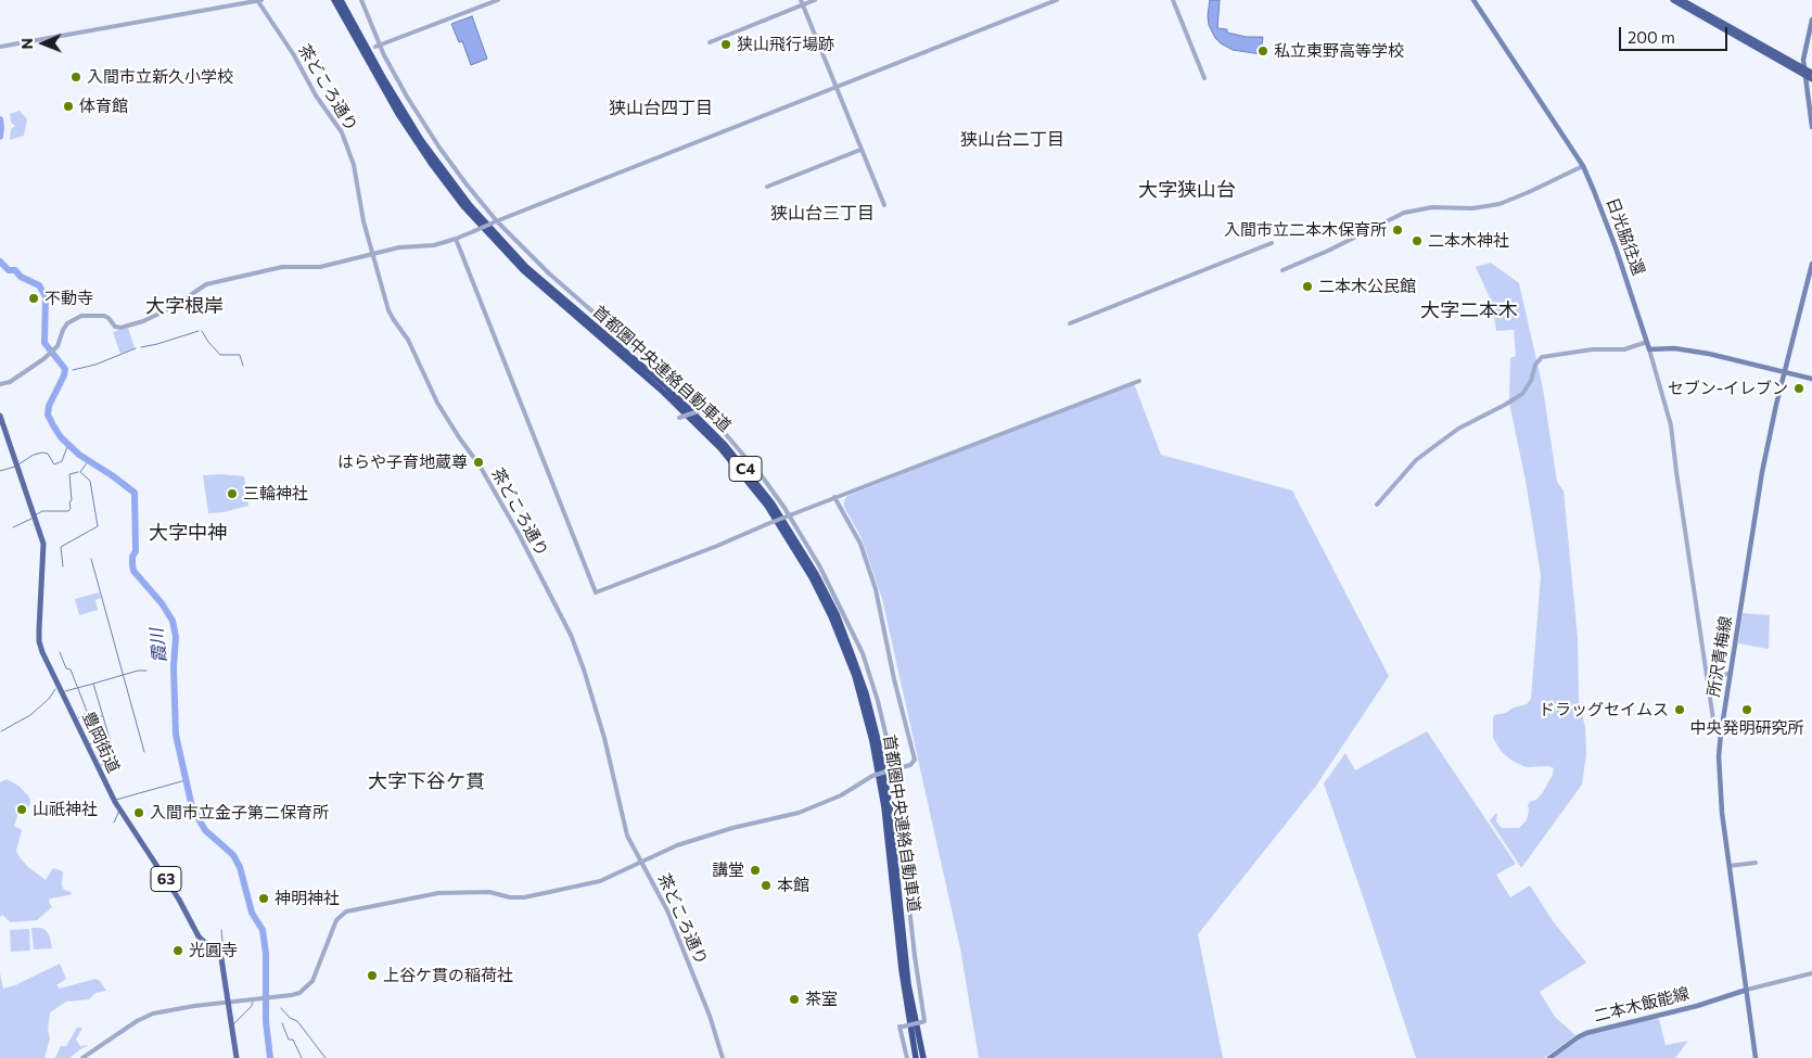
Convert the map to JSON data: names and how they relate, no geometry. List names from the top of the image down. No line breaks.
{"streets":{"highway":["首都圏中央連絡自動車道","C4"],"main road":["日光脇往還","所沢青梅線","豊岡街道","63","二本木飯能線"],"street":["茶どころ通り"]},"crossings":[["所沢青梅線","二本木飯能線"]],"districts":["狭山台四丁目","狭山台二丁目","大字狭山台","狭山台三丁目","大字根岸","大字二本木","大字中神","大字下谷ケ貫"],"water":["霞川"],"places":["狭山飛行場跡","私立東野高等学校","入間市立新久小学校","体育館","入間市立二本木保育所","二本木神社","二本木公民館","不動寺","セブン-イレブン","はらや子育地蔵尊","三輪神社","ドラッグセイムス","中央発明研究所","山祇神社","入間市立金子第二保育所","講堂","本館","神明神社","光圓寺","上谷ケ貫の稲荷社","茶室"],"scale_bar":"200 m","north":"left"}
